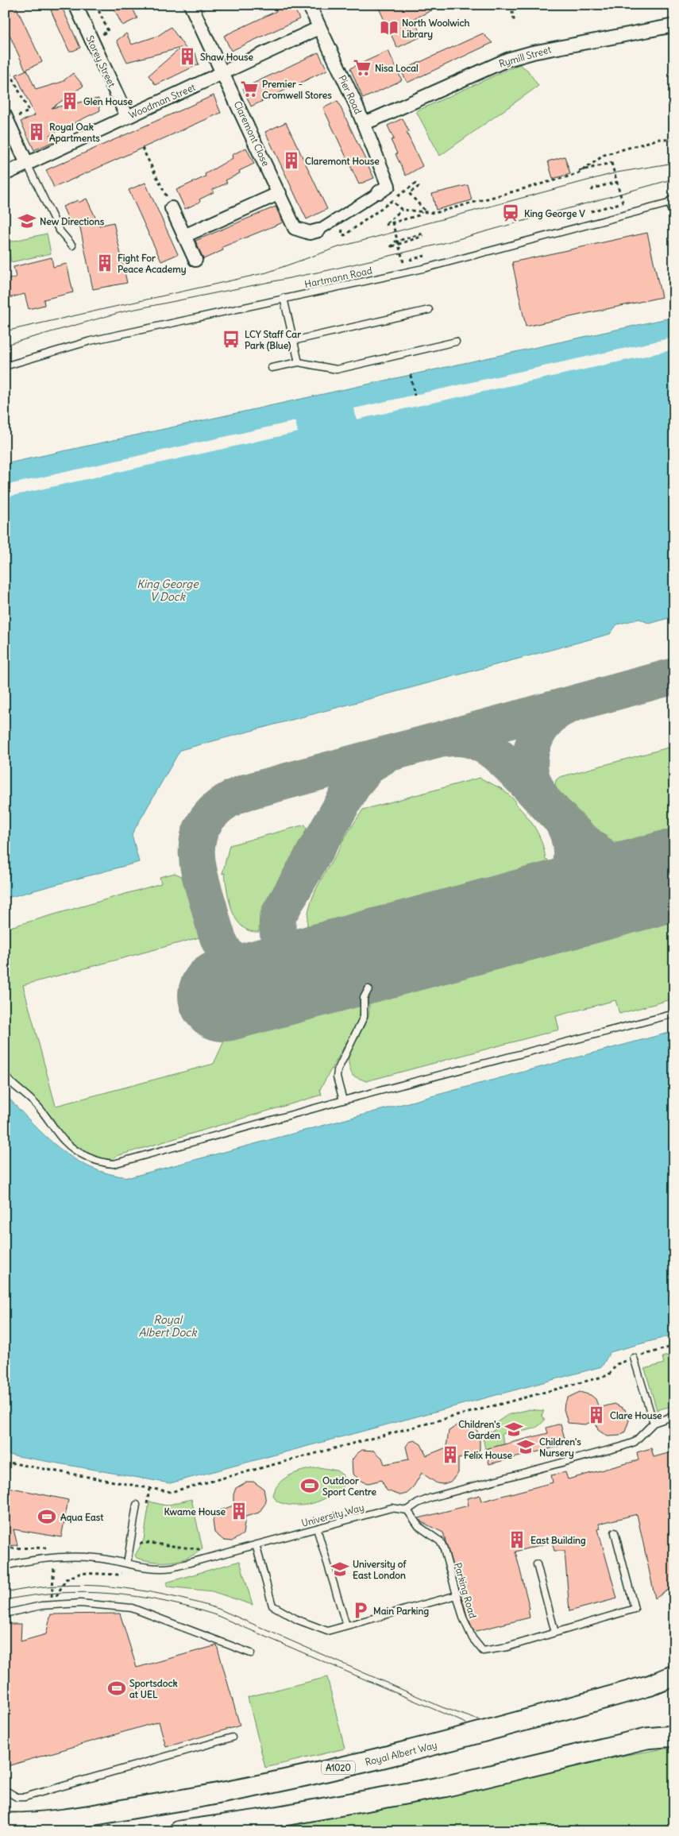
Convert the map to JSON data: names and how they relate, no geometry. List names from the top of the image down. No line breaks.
{"streets":{"main road":["Royal Albert Way","A1020"],"street":["Rymill Street","Storey Street","Pier Road","Woodman Street","Claremont Close"],"lane":["Hartmann Road","University Way","Parking Road"]},"crossings":[["Rymill Street","Pier Road"],["Storey Street","Woodman Street"],["Pier Road","Woodman Street"],["Pier Road","Claremont Close"],["Woodman Street","Claremont Close"],["University Way","Parking Road"]],"water":["King George V Dock","Royal Albert Dock"],"places":{"library":["North Woolwich Library"],"building":["Shaw House","Glen House","Royal Oak Apartments","Claremont House","Fight For Peace Academy","Clare House","Felix House","Kwame House","East Building"],"supermarket":["Nisa Local","Premier - Cromwell Stores"],"station":["King George V"],"school or university":["New Directions","Children's Garden","Children's Nursery","University of East London"],"bus stop":["LCY Staff Car Park (Blue)"],"sports":["Outdoor Sport Centre","Aqua East","Sportsdock at UEL"],"parking":["Main Parking"]}}
